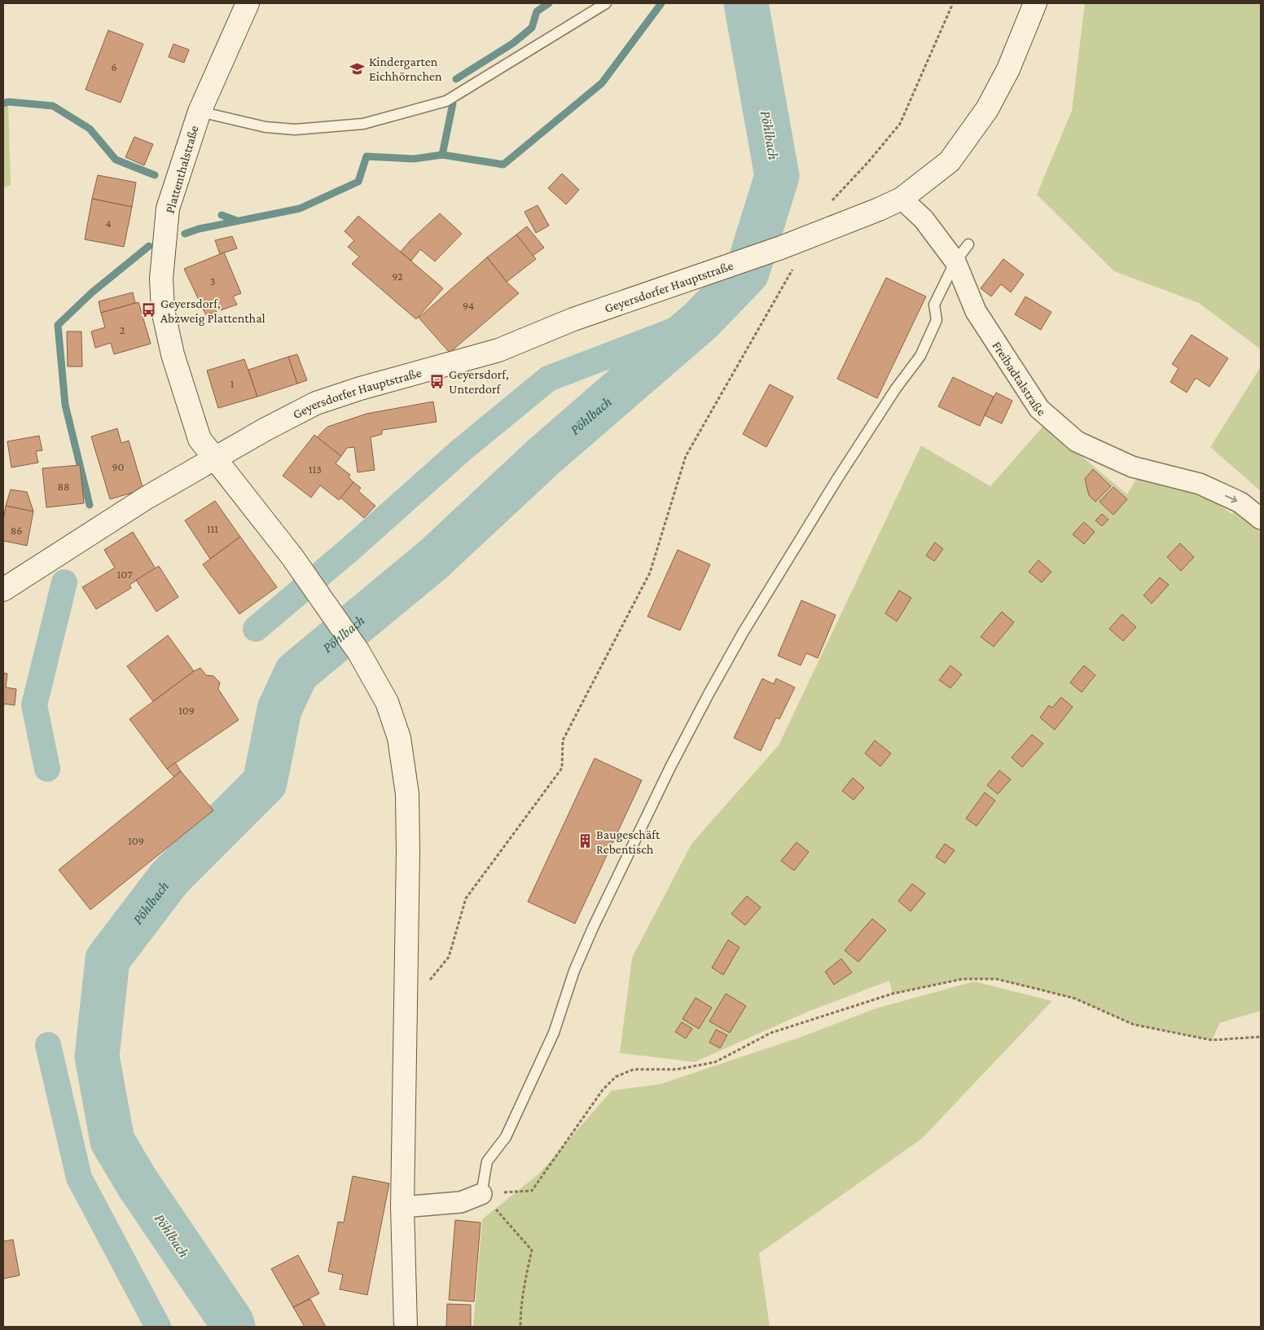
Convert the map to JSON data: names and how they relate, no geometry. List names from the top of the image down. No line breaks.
{"streets":{"main road":["Plattenthalstraße","Geyersdorfer Hauptstraße"],"street":["Freibadtalstraße"]},"crossings":[["Plattenthalstraße","Geyersdorfer Hauptstraße"],["Geyersdorfer Hauptstraße","Freibadtalstraße"]],"one_way":["Freibadtalstraße"],"water":["Pöhlbach"],"places":{"school or university":["Kindergarten Eichhörnchen"],"bus stop":["Geyersdorf, Abzweig Plattenthal","Geyersdorf, Unterdorf"],"building":["Baugeschäft Rebentisch"]},"house_numbers":["6","4","92","3","94","2","1","90","113","88","111","86","107","109","109"]}
